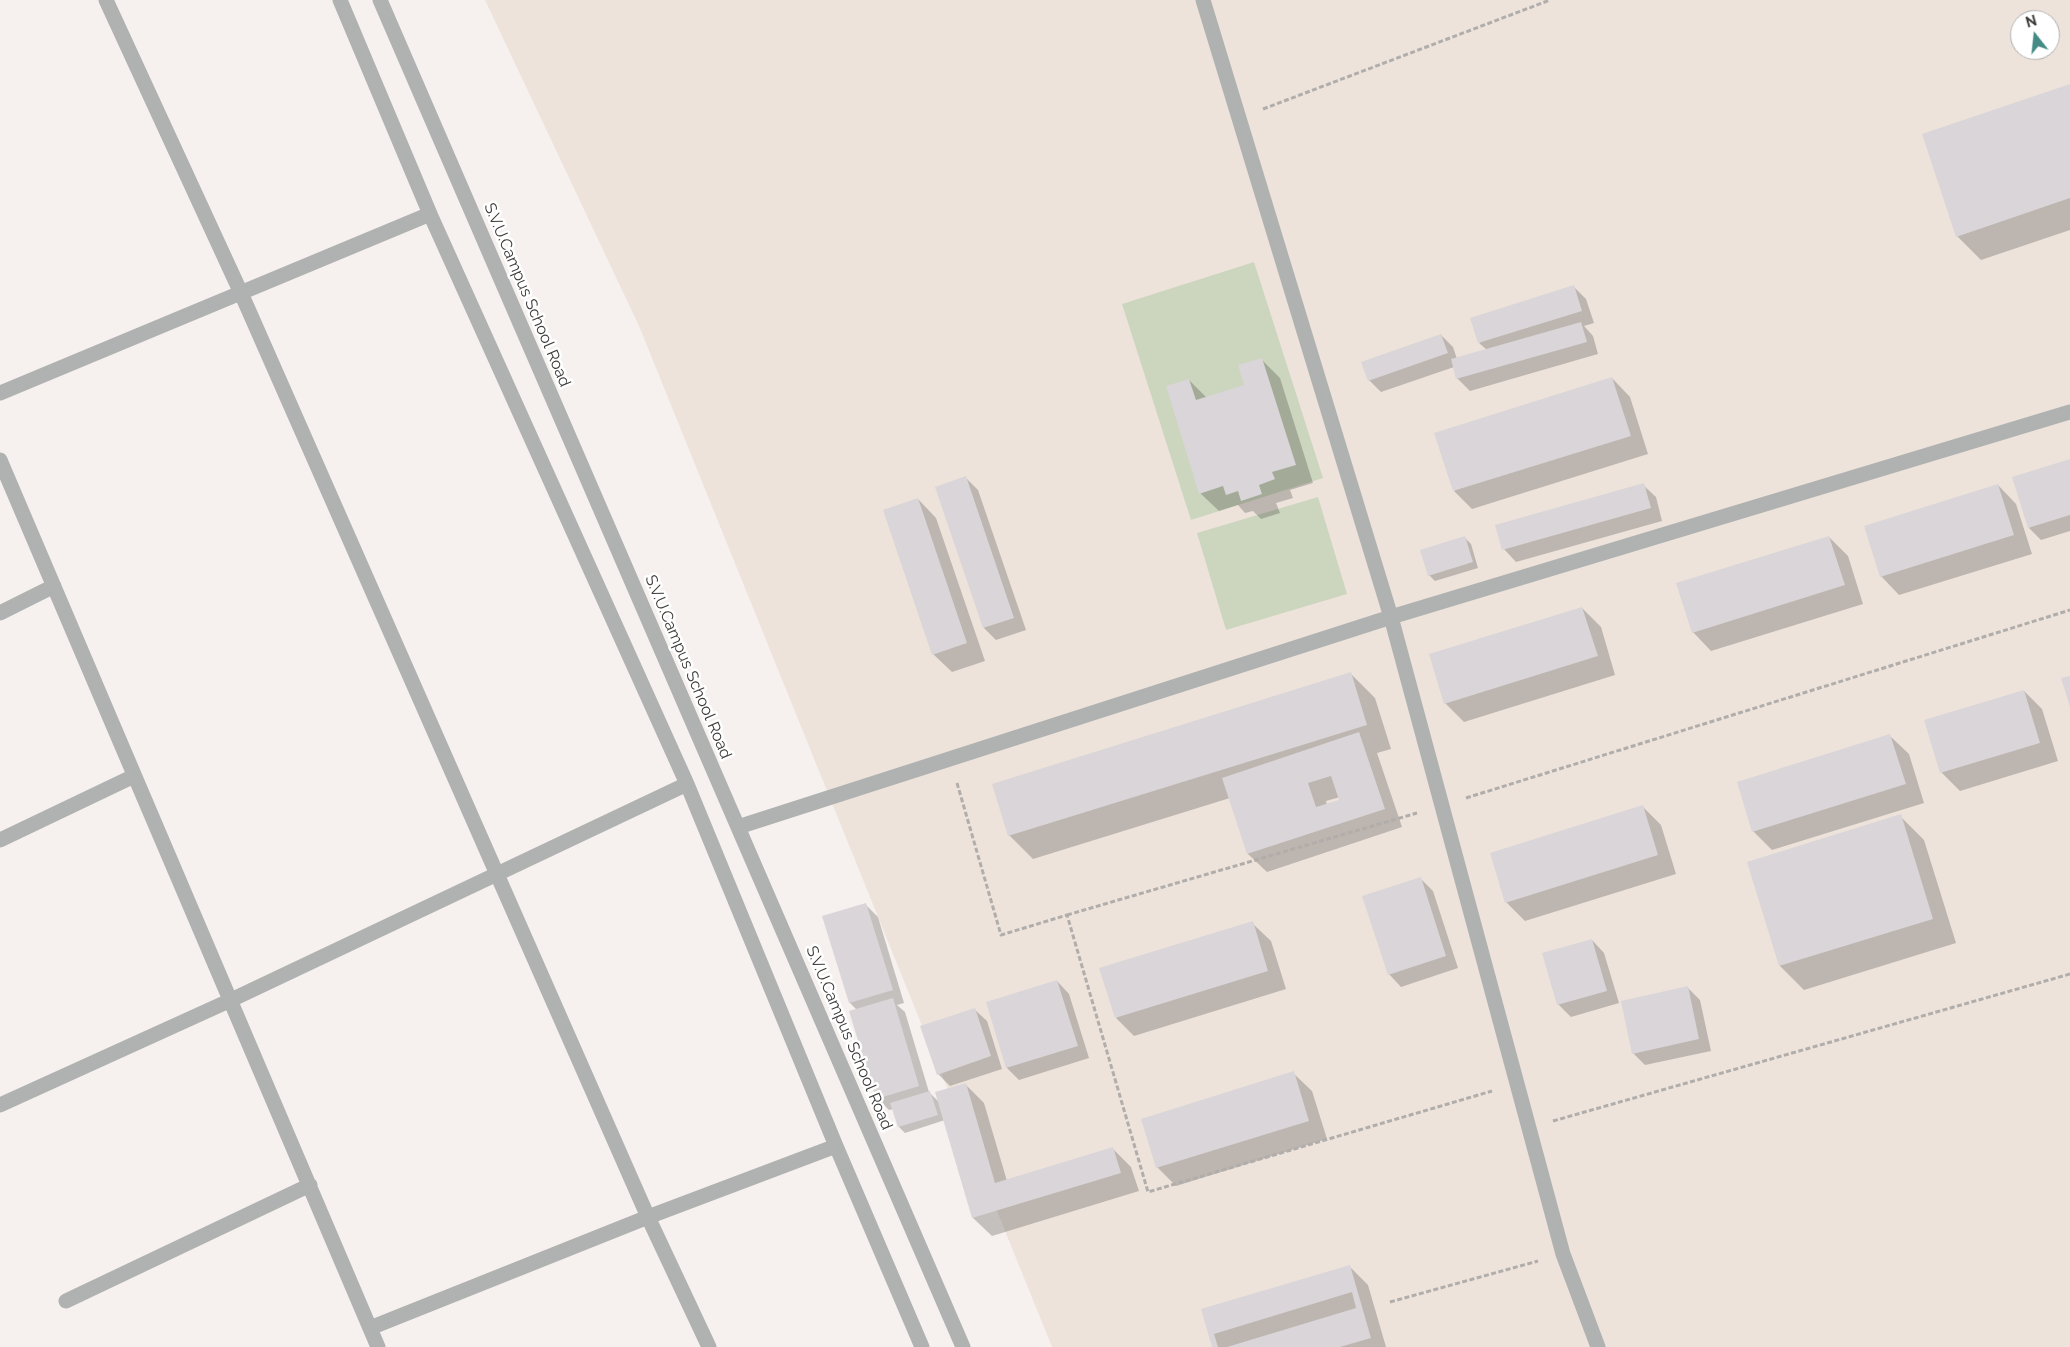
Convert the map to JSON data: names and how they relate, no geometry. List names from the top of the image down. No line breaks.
{"streets":{"street":["S.V.U.Campus School Road"]},"north":"top"}
